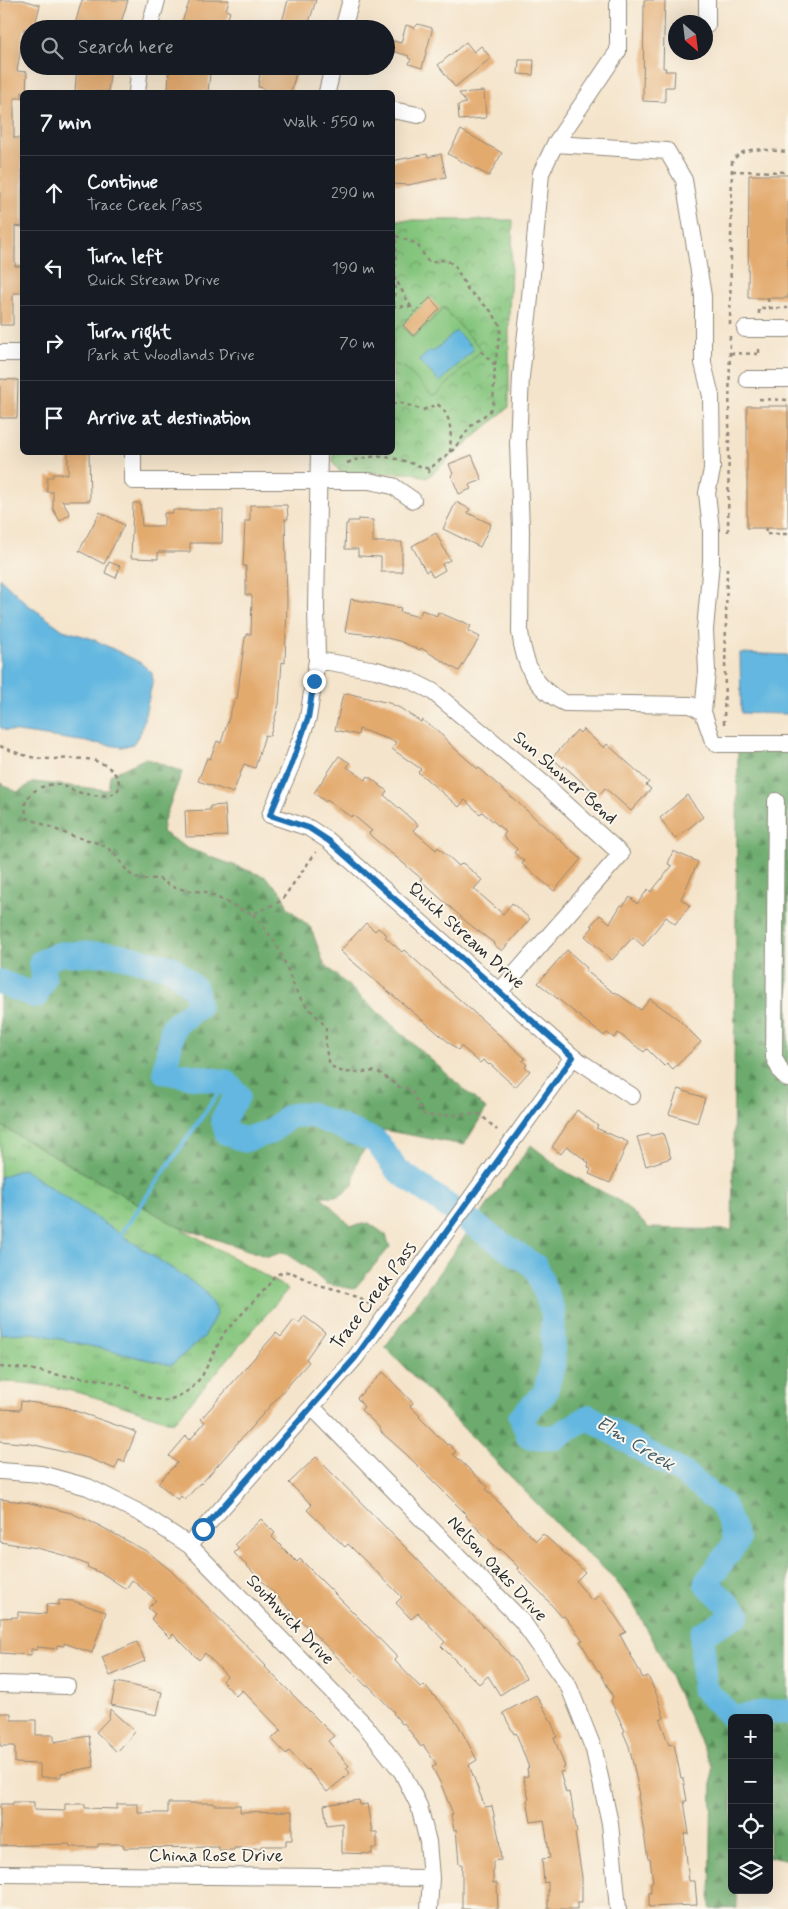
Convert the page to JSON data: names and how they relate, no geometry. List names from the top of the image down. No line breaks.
{"streets":{"street":["Sun Shower Bend","Quick Stream Drive","Trace Creek Pass","Nelson Oaks Drive","Southwick Drive","China Rose Drive"]},"crossings":[["Sun Shower Bend","Quick Stream Drive"],["Quick Stream Drive","Trace Creek Pass"],["Trace Creek Pass","Nelson Oaks Drive"],["Trace Creek Pass","Southwick Drive"],["Southwick Drive","China Rose Drive"]],"water":["Elm Creek"],"north":"bottom right","page":{"search":"Search here","heading":["7 min","Walk · 550 m"],"list":[["Continue","Trace Creek Pass","290 m"],["Turn left","Quick Stream Drive","190 m"],["Turn right","Park at Woodlands Drive","70 m"],"Arrive at destination"],"map_buttons":["+","−"]}}
